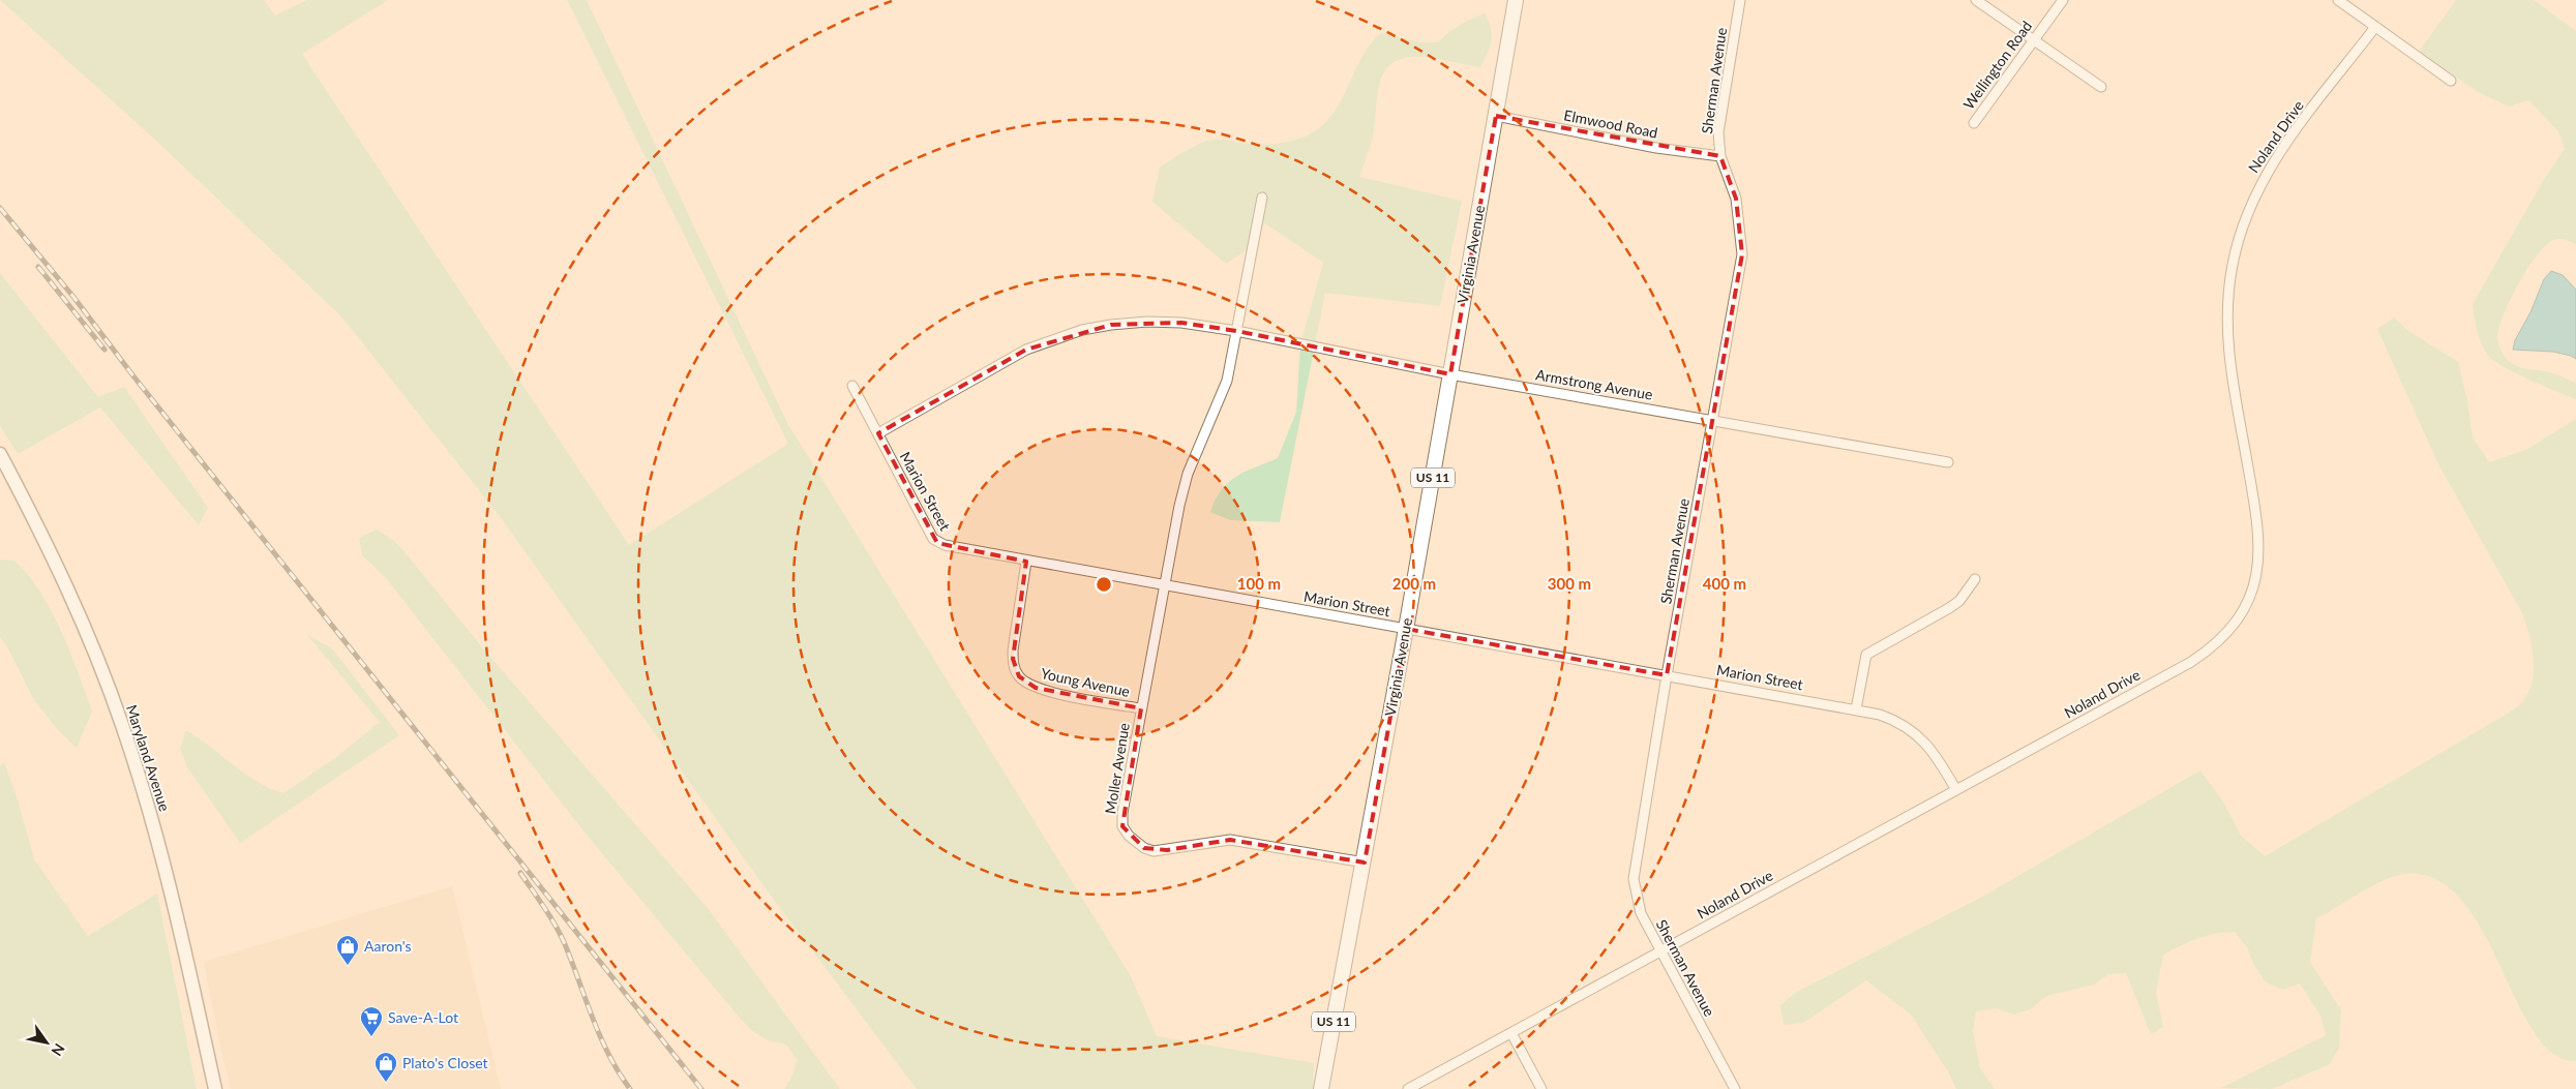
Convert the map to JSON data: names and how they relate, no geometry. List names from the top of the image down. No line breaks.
{"streets":{"main road":["Virginia Avenue","US 11","Maryland Avenue"],"street":["Wellington Road","Sherman Avenue","Elmwood Road","Noland Drive","Armstrong Avenue","Marion Street","Young Avenue","Moller Avenue"]},"crossings":[["Sherman Avenue","Elmwood Road"],["Sherman Avenue","Noland Drive"],["Sherman Avenue","Armstrong Avenue"],["Sherman Avenue","Marion Street"],["Elmwood Road","Virginia Avenue"],["Noland Drive","Marion Street"],["Virginia Avenue","Armstrong Avenue"],["Virginia Avenue","Marion Street"],["Virginia Avenue","Moller Avenue"],["Armstrong Avenue","Marion Street"],["Armstrong Avenue","Moller Avenue"],["Marion Street","Young Avenue"],["Marion Street","Moller Avenue"],["Young Avenue","Moller Avenue"]],"places":{"shop":["Aaron's","Plato's Closet"],"supermarket":["Save-A-Lot"]},"north":"bottom right","rings":["100 m","200 m","300 m","400 m"]}
